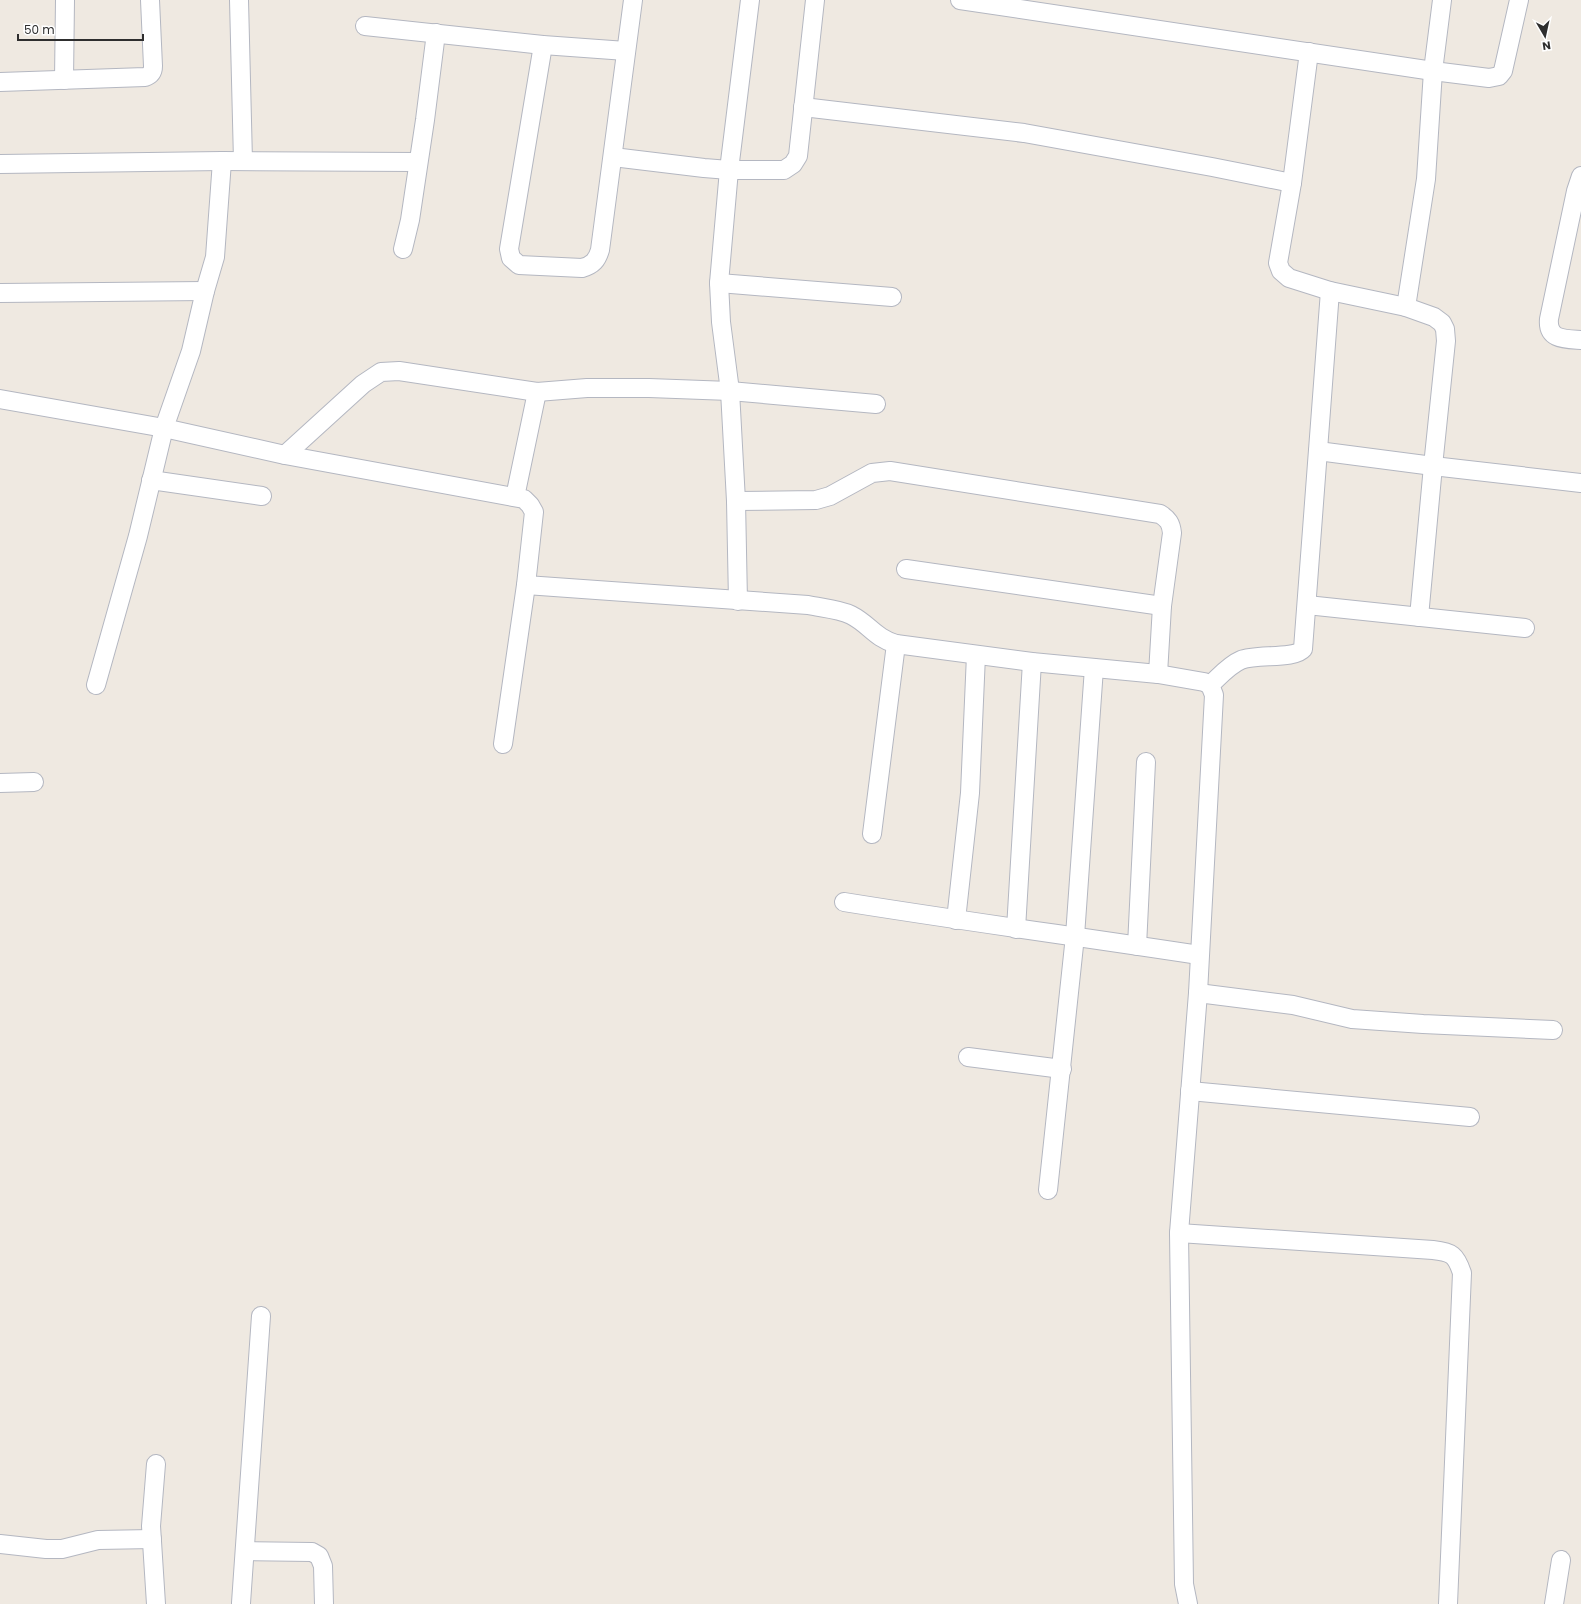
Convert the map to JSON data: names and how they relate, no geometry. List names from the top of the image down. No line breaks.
{"scale_bar":"50 m","north":"bottom"}
